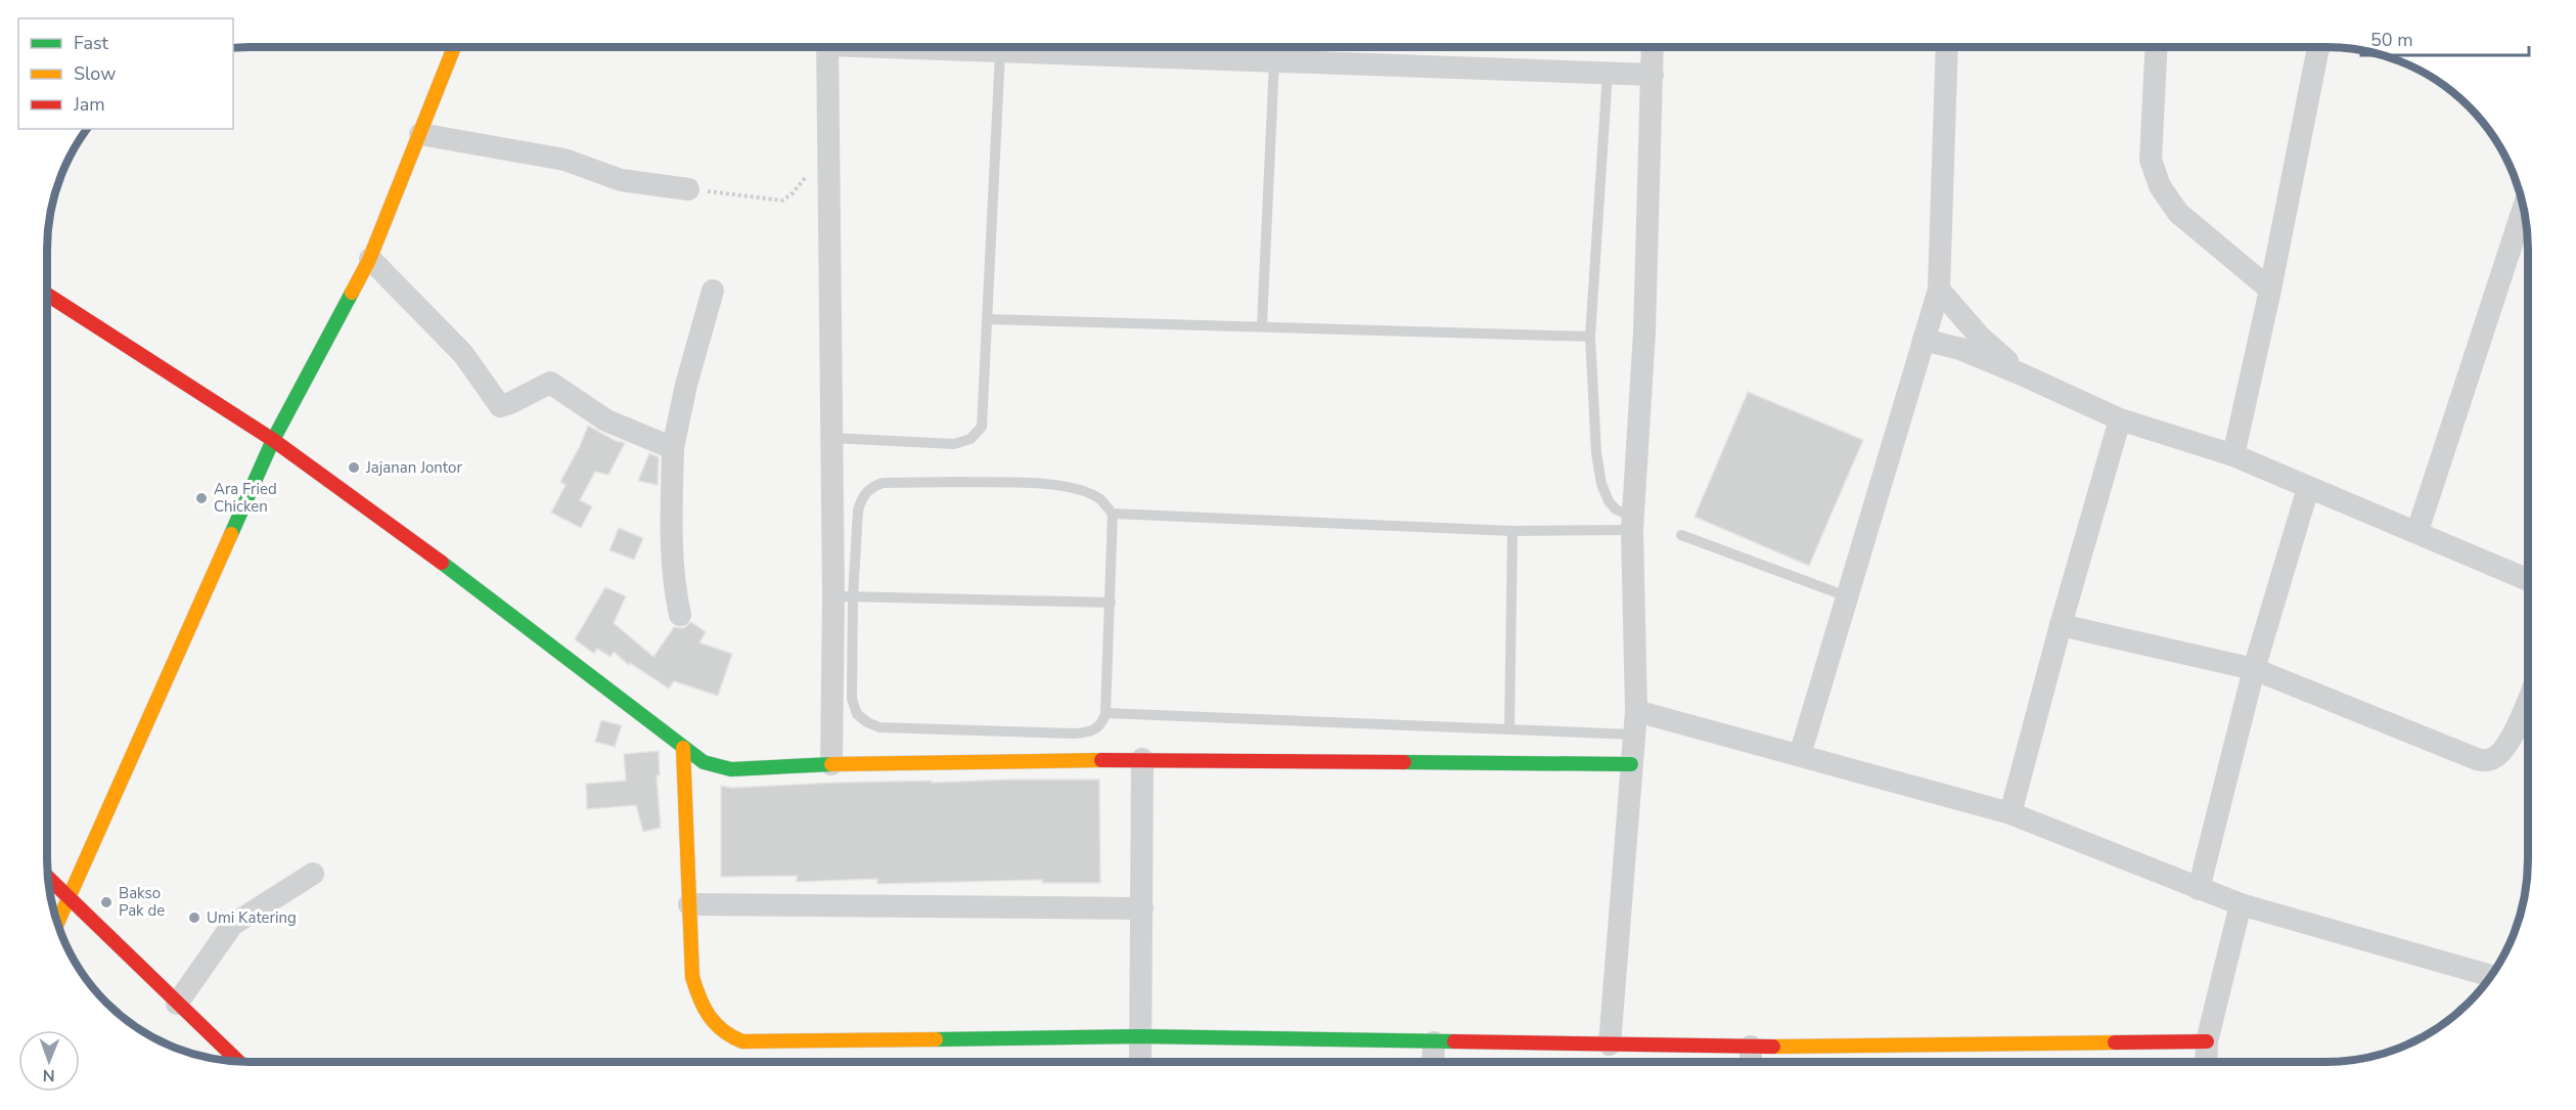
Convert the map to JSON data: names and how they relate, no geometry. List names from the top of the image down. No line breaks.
{"places":["Jajanan Jontor","Ara Fried Chicken","Bakso Pak de","Umi Katering"],"legend":["Fast","Slow","Jam"],"scale_bar":"50 m","north":"bottom"}
